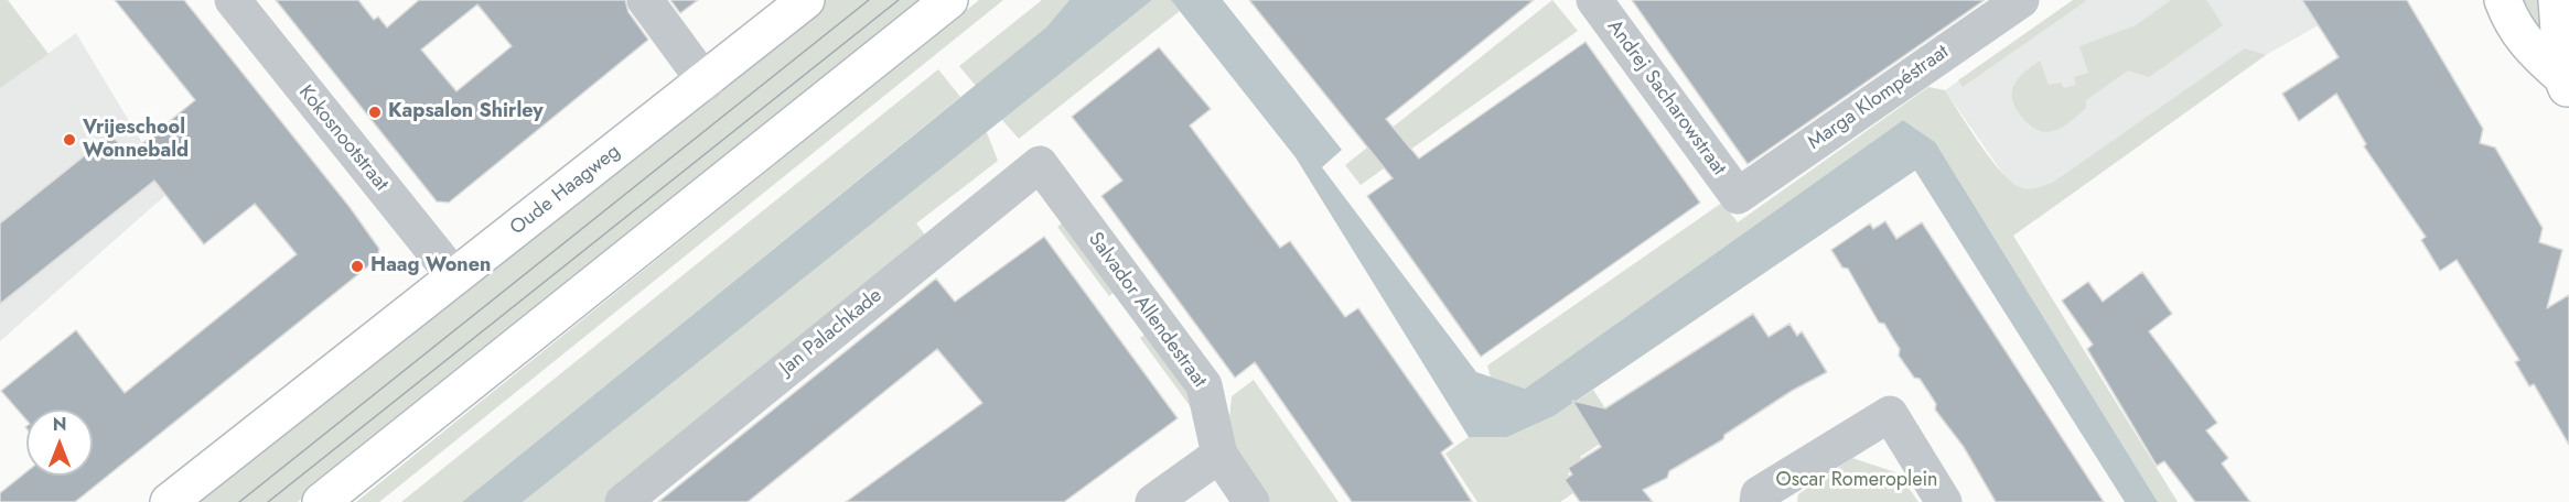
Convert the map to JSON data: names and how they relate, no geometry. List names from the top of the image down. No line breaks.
{"streets":{"main road":["Oude Haagweg"],"street":["Andrej Sacharowstraat","Marga Klompéstraat","Kokosnootstraat","Salvador Allendestraat","Jan Palachkade"]},"crossings":[["Andrej Sacharowstraat","Marga Klompéstraat"],["Kokosnootstraat","Oude Haagweg"],["Salvador Allendestraat","Jan Palachkade"]],"parks":["Oscar Romeroplein"],"places":["Kapsalon Shirley","Vrijeschool Wonnebald","Haag Wonen"],"north":"top"}
